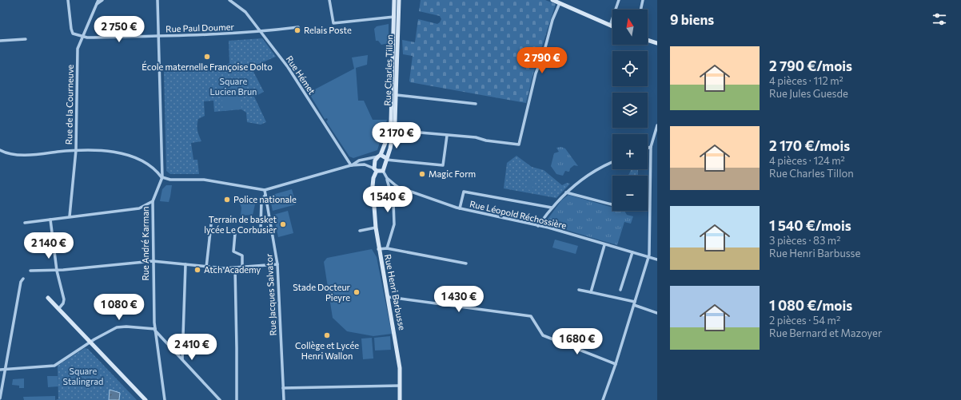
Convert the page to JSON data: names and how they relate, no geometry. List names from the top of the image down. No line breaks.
{"streets":{"street":["Rue Paul Doumer","Rue Charles Tillon","Rue Hémet","Rue de la Courneuve","Rue Léopold Réchossière","Rue André Karman","Rue Henri Barbusse","Rue Jacques Salvator"]},"crossings":[["Rue Paul Doumer","Rue Hémet"],["Rue Paul Doumer","Rue de la Courneuve"],["Rue Charles Tillon","Rue Léopold Réchossière"],["Rue Charles Tillon","Rue Henri Barbusse"],["Rue Léopold Réchossière","Rue Henri Barbusse"]],"parks":["Square Lucien Brun","Square Stalingrad"],"places":["Relais Poste","École maternelle Françoise Dolto","Magic Form","Police nationale","Terrain de basket lycée Le Corbusier","Atch Academy","Stade Docteur Pieyre","Collège et Lycée Henri Wallon"],"north":"top","page":{"heading":"9 biens","map_buttons":["+","−"],"price":["2 750 €","2 790 €","2 170 €","1 540 €","2 140 €","1 430 €","1 080 €","1 680 €","2 410 €"],"list":[{"name":"2 790 €/mois","note":"4 pièces · 112 m² · Rue Jules Guesde"},{"name":"2 170 €/mois","note":"4 pièces · 124 m² · Rue Charles Tillon"},{"name":"1 540 €/mois","note":"3 pièces · 83 m² · Rue Henri Barbusse"},{"name":"1 080 €/mois","note":"2 pièces · 54 m² · Rue Bernard et Mazoyer"}]}}
